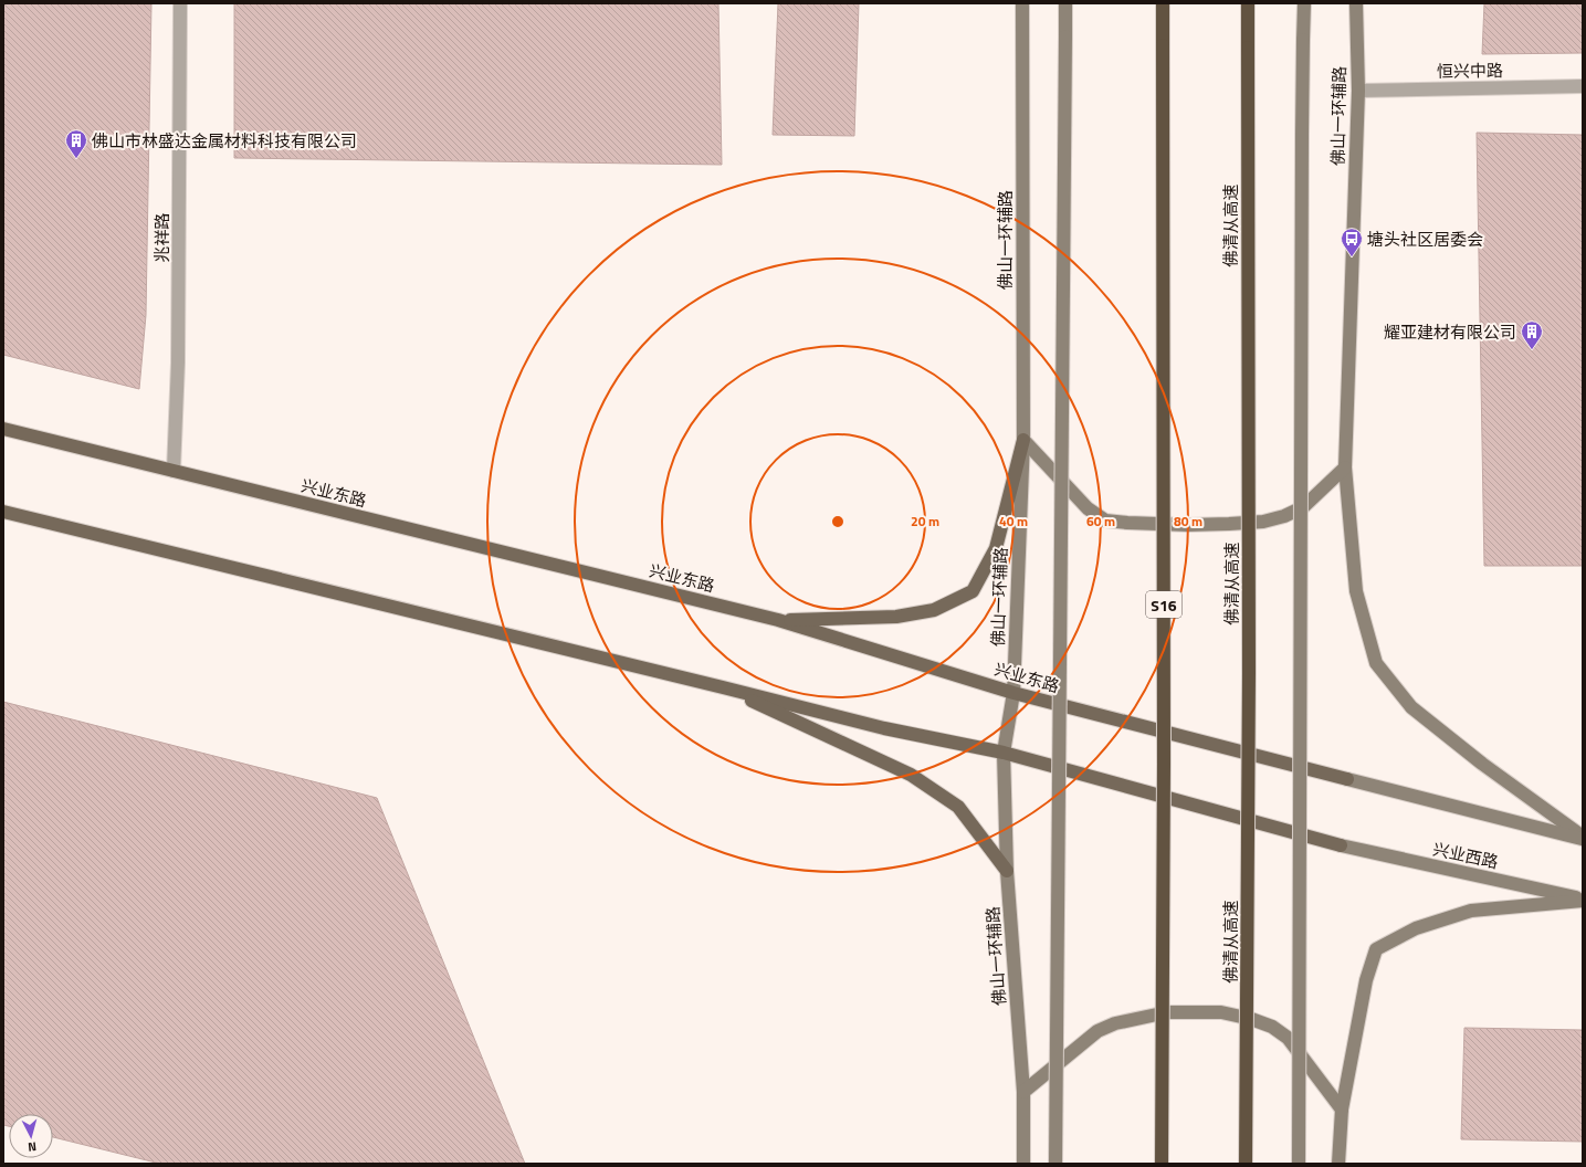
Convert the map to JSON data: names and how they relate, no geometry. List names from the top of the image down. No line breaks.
{"streets":{"highway":["佛清从高速","S16"],"main road":["佛山一环辅路","兴业东路","兴业西路"],"street":["恒兴中路","兆祥路"]},"crossings":[["恒兴中路","佛山一环辅路"],["佛山一环辅路","兴业东路"],["佛山一环辅路","兴业西路"],["兆祥路","兴业东路"]],"places":{"building":["佛山市林盛达金属材料科技有限公司","耀亚建材有限公司"],"bus stop":["塘头社区居委会"]},"north":"bottom","rings":["20 m","40 m","60 m","80 m"]}
